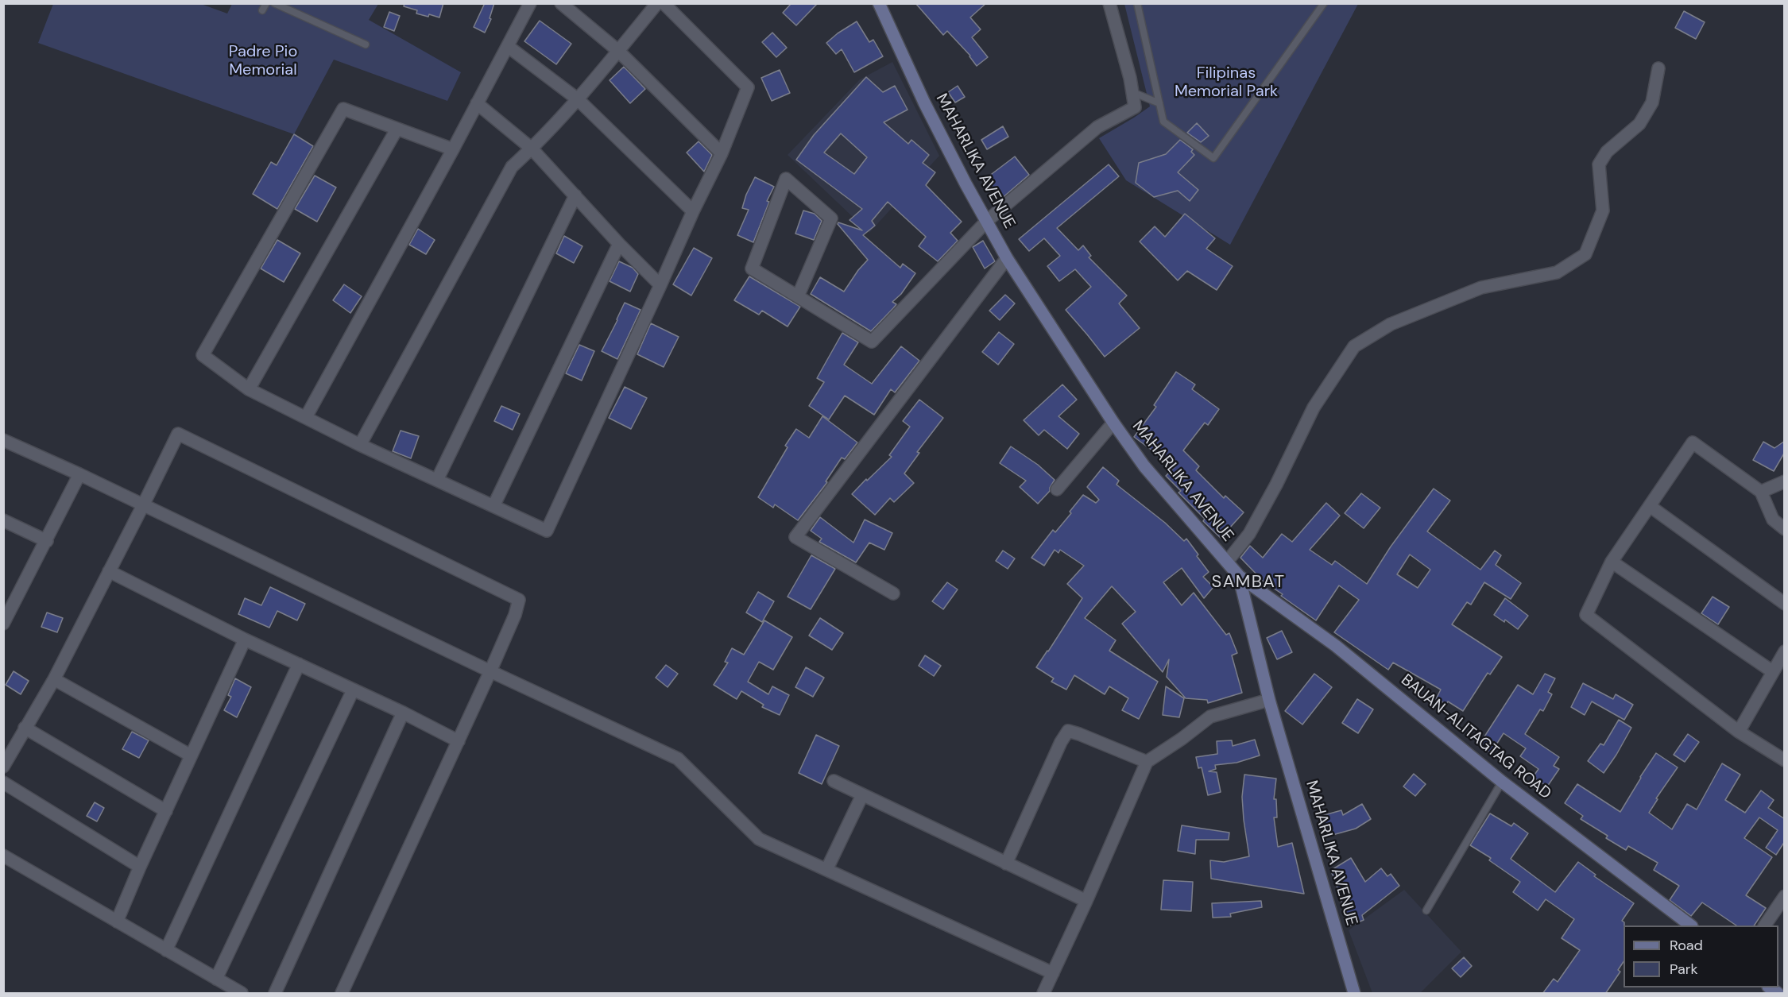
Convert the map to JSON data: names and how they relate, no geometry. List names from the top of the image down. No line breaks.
{"streets":{"main road":["MAHARLIKA AVENUE","BAUAN-ALITAGTAG ROAD"]},"crossings":[["MAHARLIKA AVENUE","BAUAN-ALITAGTAG ROAD"]],"districts":["SAMBAT"],"parks":["Padre Pio Memorial","Filipinas Memorial Park"],"legend":["Road","Park"]}
